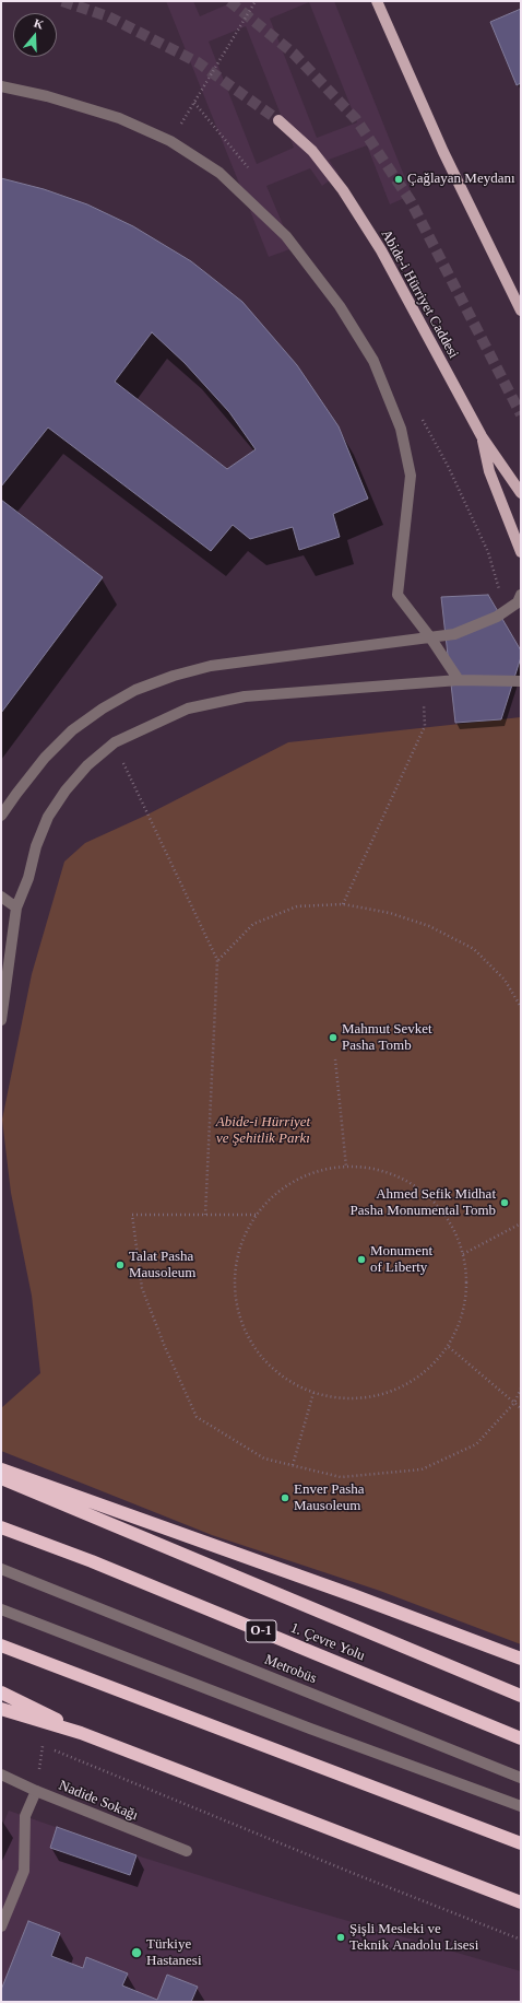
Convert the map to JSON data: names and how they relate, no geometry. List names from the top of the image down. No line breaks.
{"streets":{"highway":["O-1","1. Çevre Yolu"],"main road":["Abide-i Hürriyet Caddesi"],"street":["Metrobüs","Nadide Sokağı"]},"parks":["Abide-i Hürriyet ve Şehitlik Parkı"],"places":["Çağlayan Meydanı","Mahmut Sevket Pasha Tomb","Ahmed Sefik Midhat Pasha Monumental Tomb","Monument of Liberty","Talat Pasha Mausoleum","Enver Pasha Mausoleum","Şişli Mesleki ve Teknik Anadolu Lisesi","Türkiye Hastanesi"],"north":"top"}
